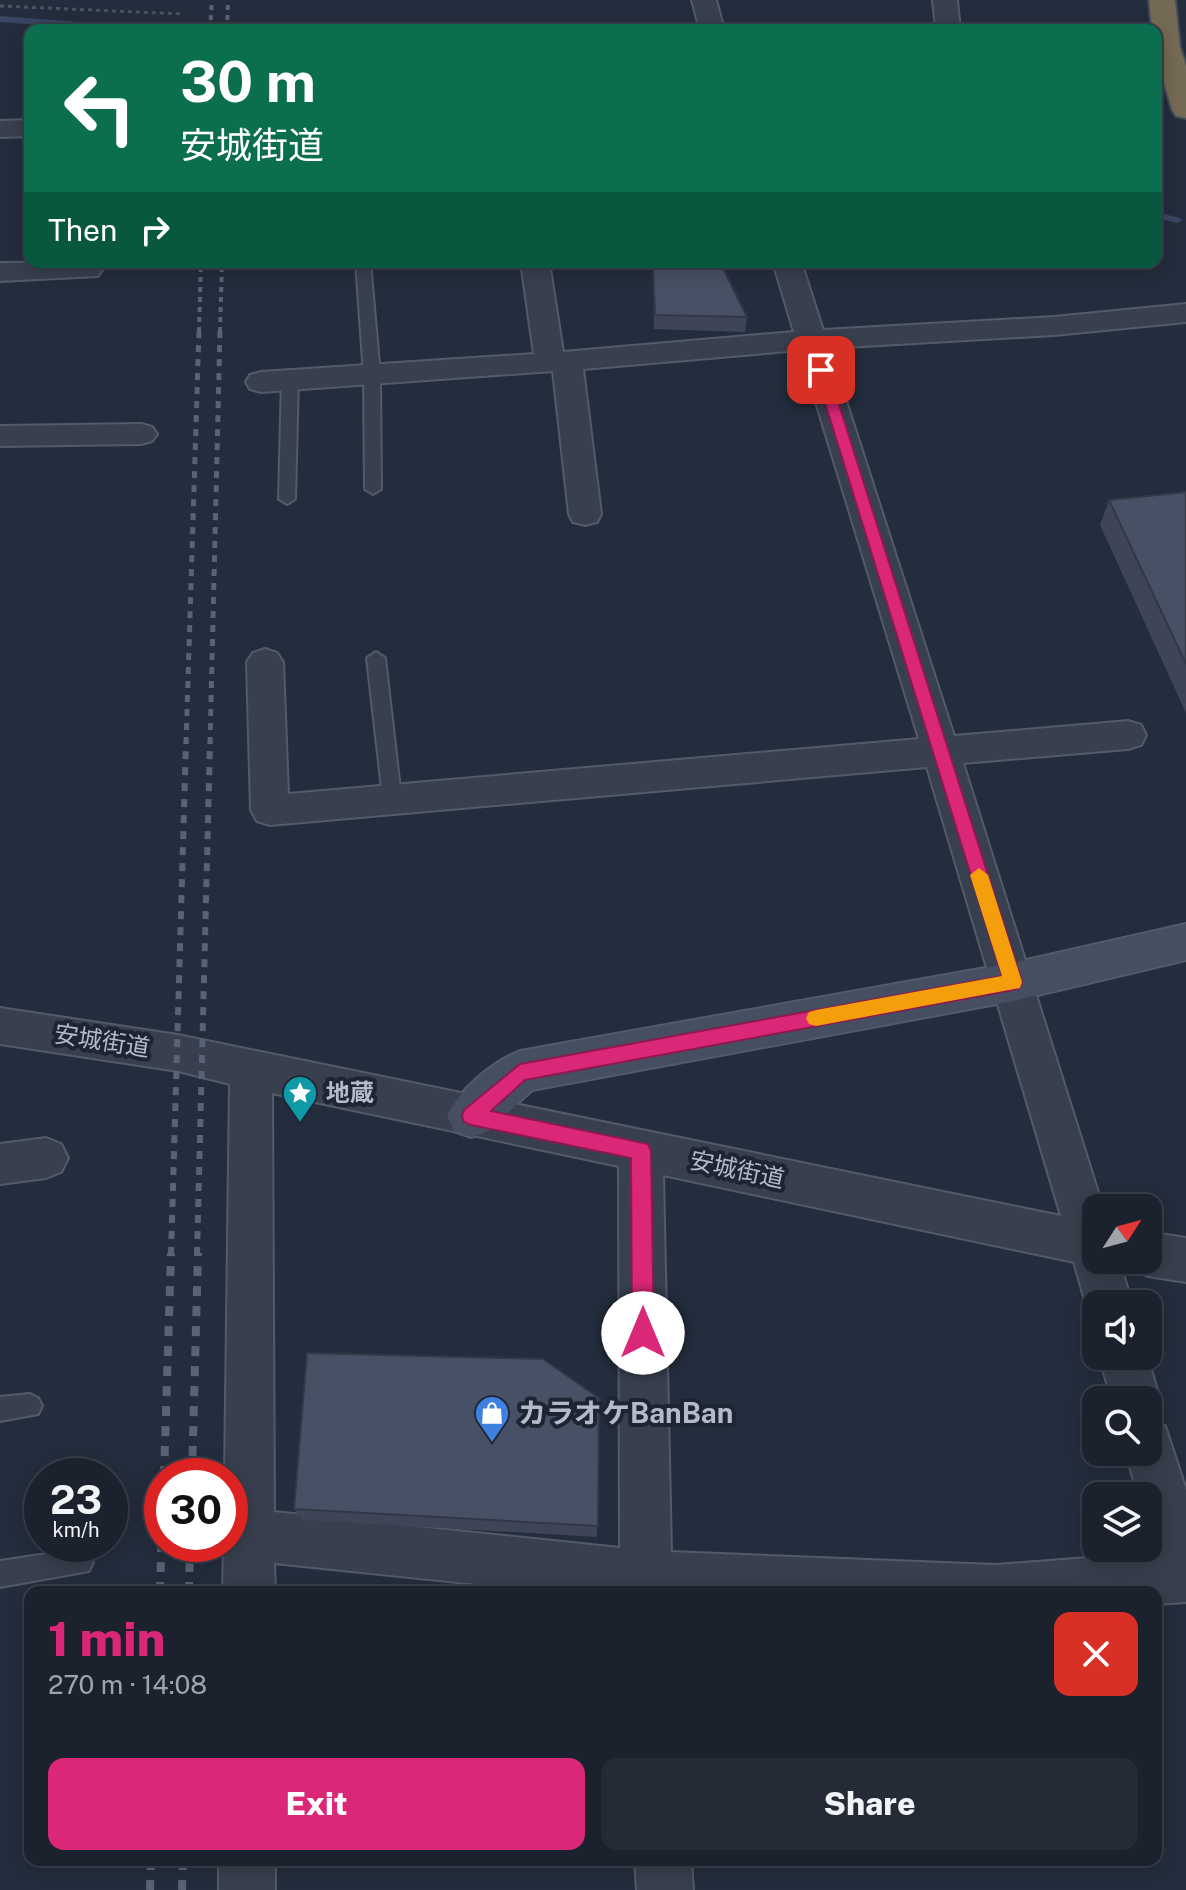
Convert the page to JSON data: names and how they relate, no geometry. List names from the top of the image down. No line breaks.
{"streets":{"street":["安城街道"]},"places":{"place":["地蔵"],"shop":["カラオケBanBan"]},"north":"top right","page":{"turn":["30 m","安城街道"],"then":"Then","speed":"23 km/h","limit":"30","heading":["1 min","270 m · 14:08"],"buttons":["Exit","Share"]}}
